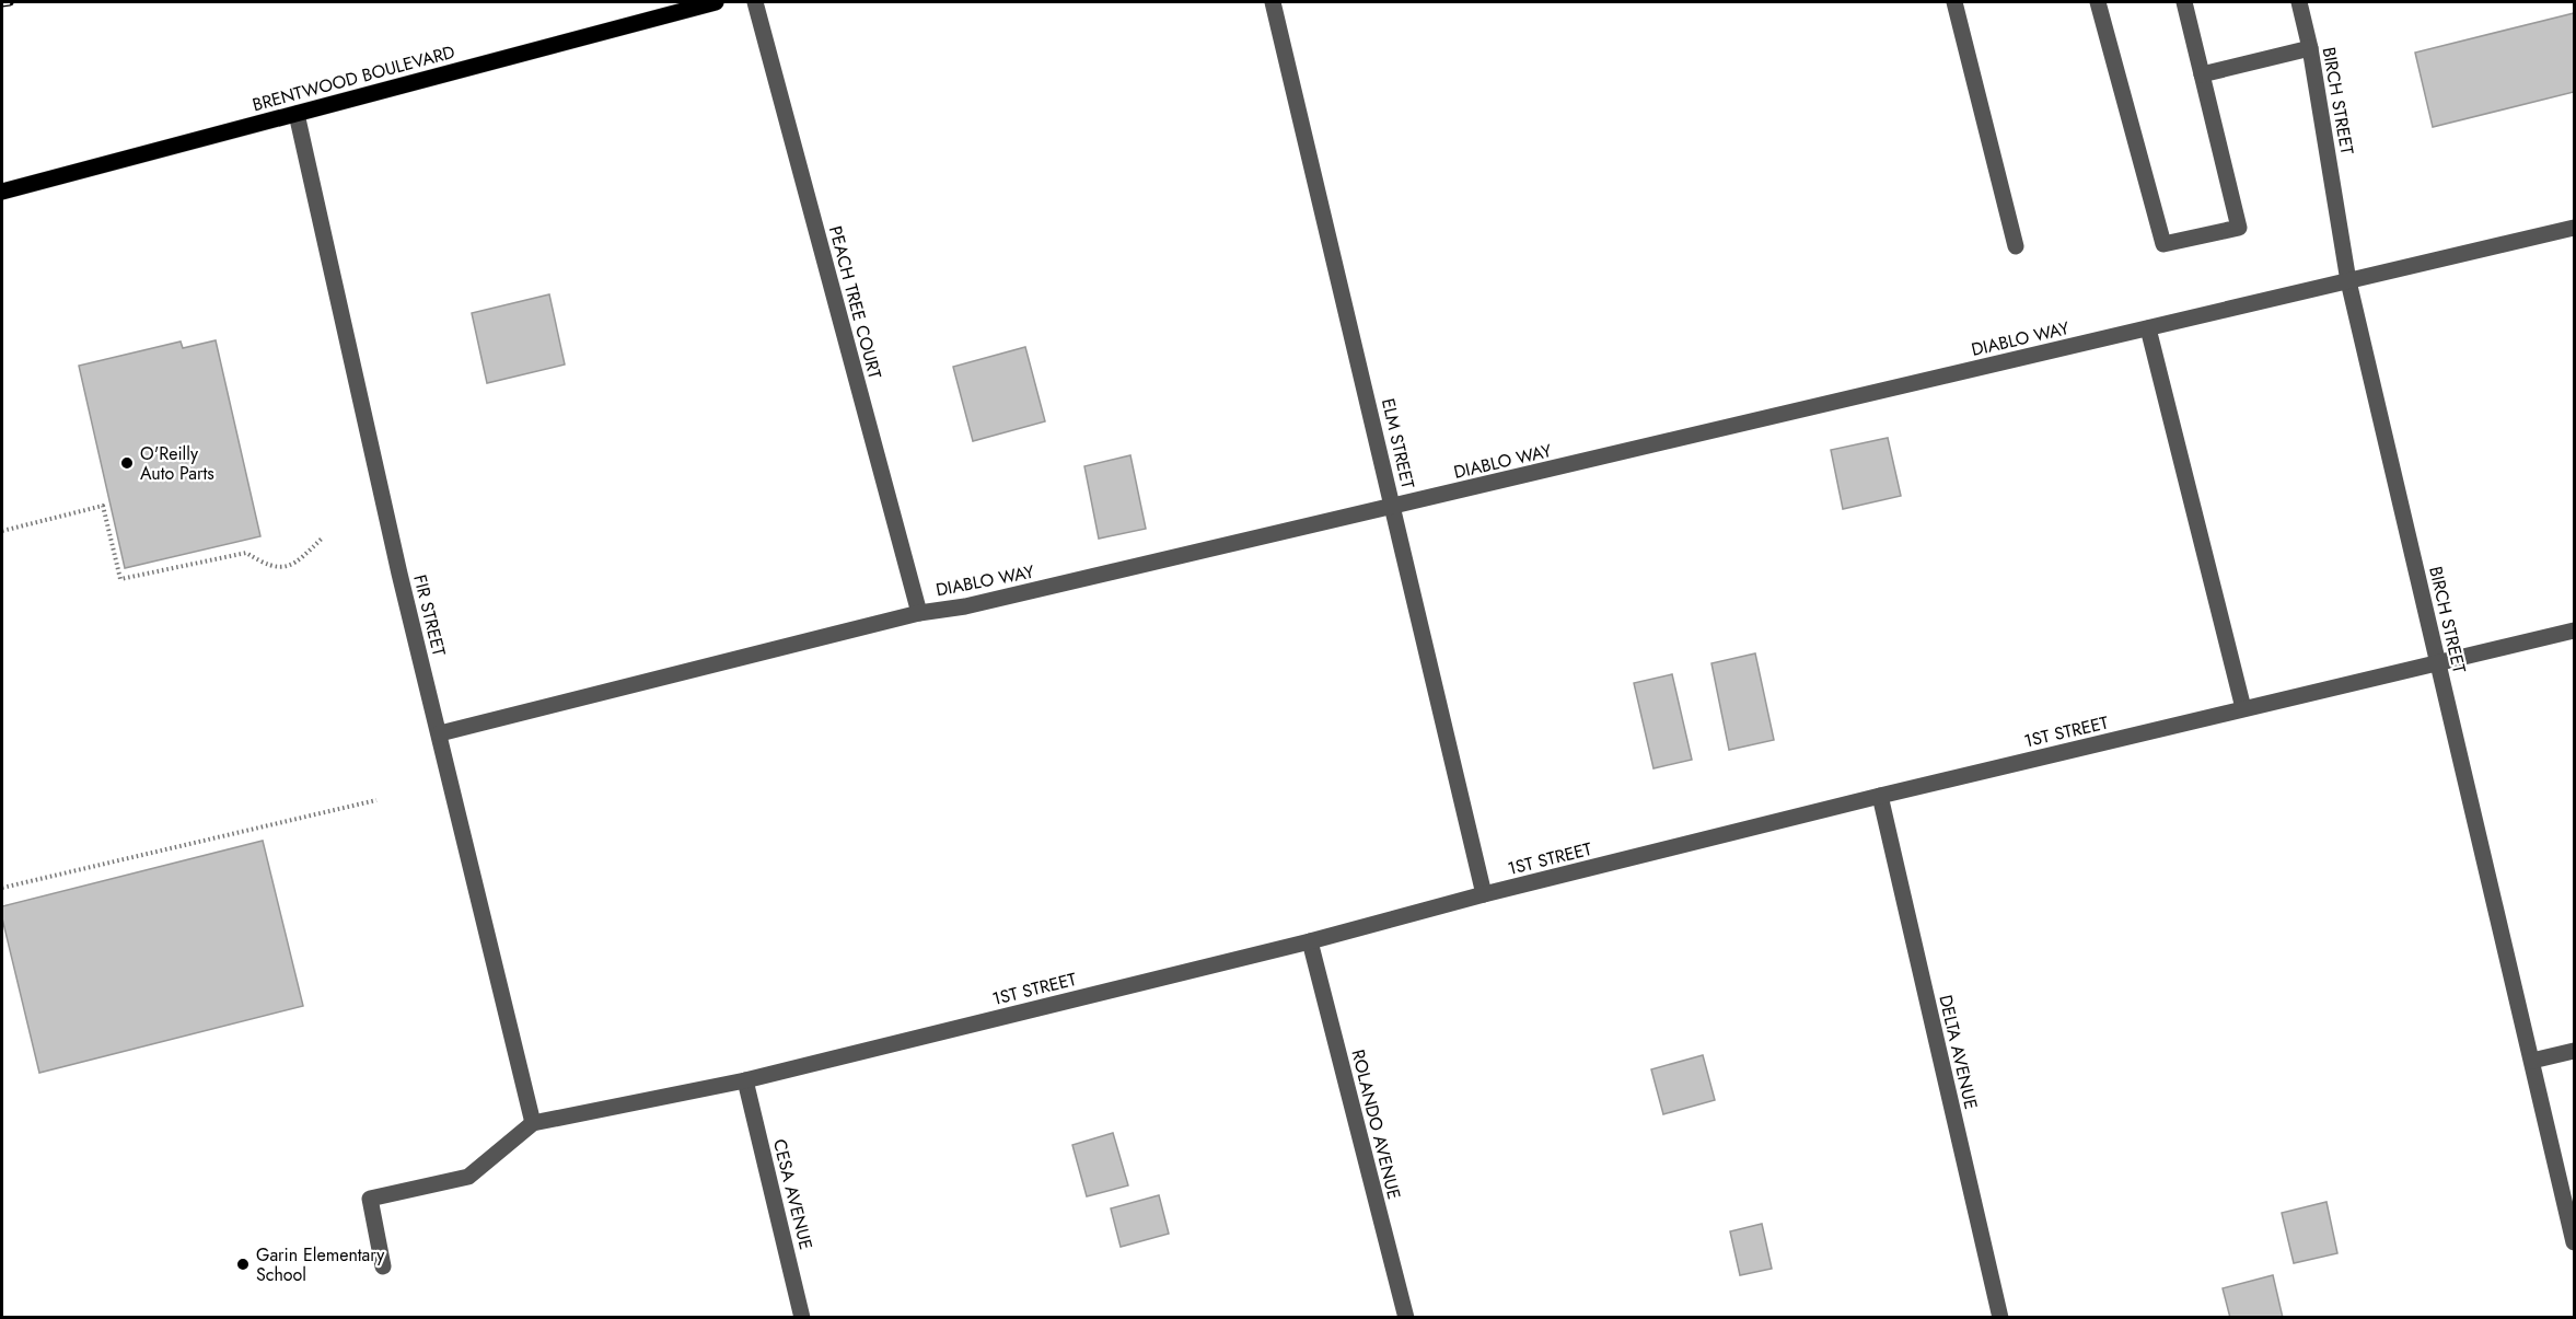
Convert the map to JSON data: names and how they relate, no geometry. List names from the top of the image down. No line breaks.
{"streets":{"main road":["BRENTWOOD BOULEVARD"],"street":["BIRCH STREET","PEACH TREE COURT","DIABLO WAY","ELM STREET","FIR STREET","1ST STREET","DELTA AVENUE","ROLANDO AVENUE","CESA AVENUE"]},"crossings":[["BRENTWOOD BOULEVARD","FIR STREET"],["BIRCH STREET","DIABLO WAY"],["BIRCH STREET","1ST STREET"],["PEACH TREE COURT","DIABLO WAY"],["DIABLO WAY","ELM STREET"],["DIABLO WAY","FIR STREET"],["ELM STREET","1ST STREET"],["FIR STREET","1ST STREET"],["1ST STREET","DELTA AVENUE"],["1ST STREET","ROLANDO AVENUE"],["1ST STREET","CESA AVENUE"]],"places":["O'Reilly Auto Parts","Garin Elementary School"]}
